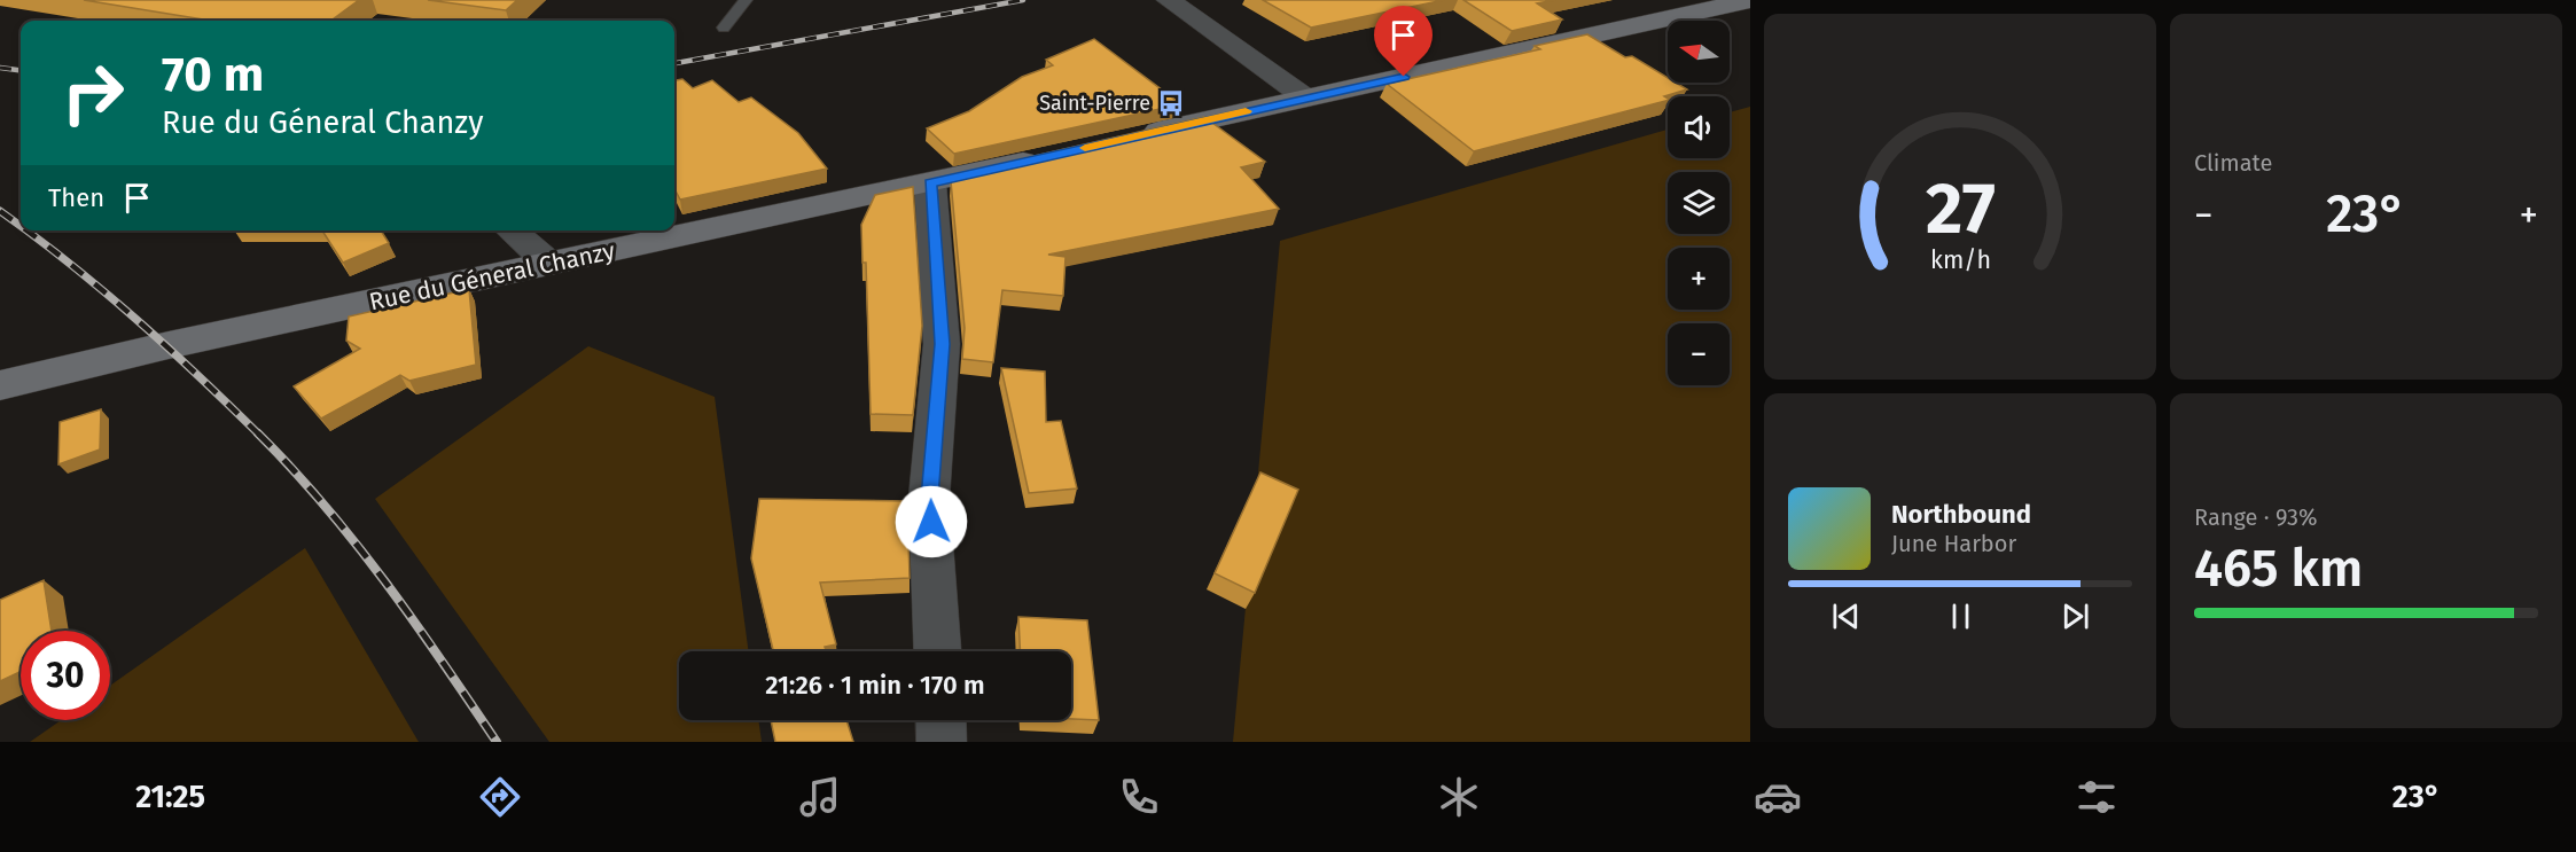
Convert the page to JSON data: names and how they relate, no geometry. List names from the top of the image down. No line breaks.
{"streets":{"main road":["Rue du Géneral Chanzy"]},"places":{"bus stop":["Saint-Pierre"]},"north":"left","page":{"tile":["Climate",["Range · 93%","465 km"]],"map_buttons":["+","−"],"turn":["70 m","Rue du Géneral Chanzy"],"then":"Then","heat":["−","23°","+"],"song":["Northbound","June Harbor"],"limit":"30","trip":"21:26 · 1 min · 170 m","tabs":["21:25","23°"],"gauge":["27","km/h"]}}
